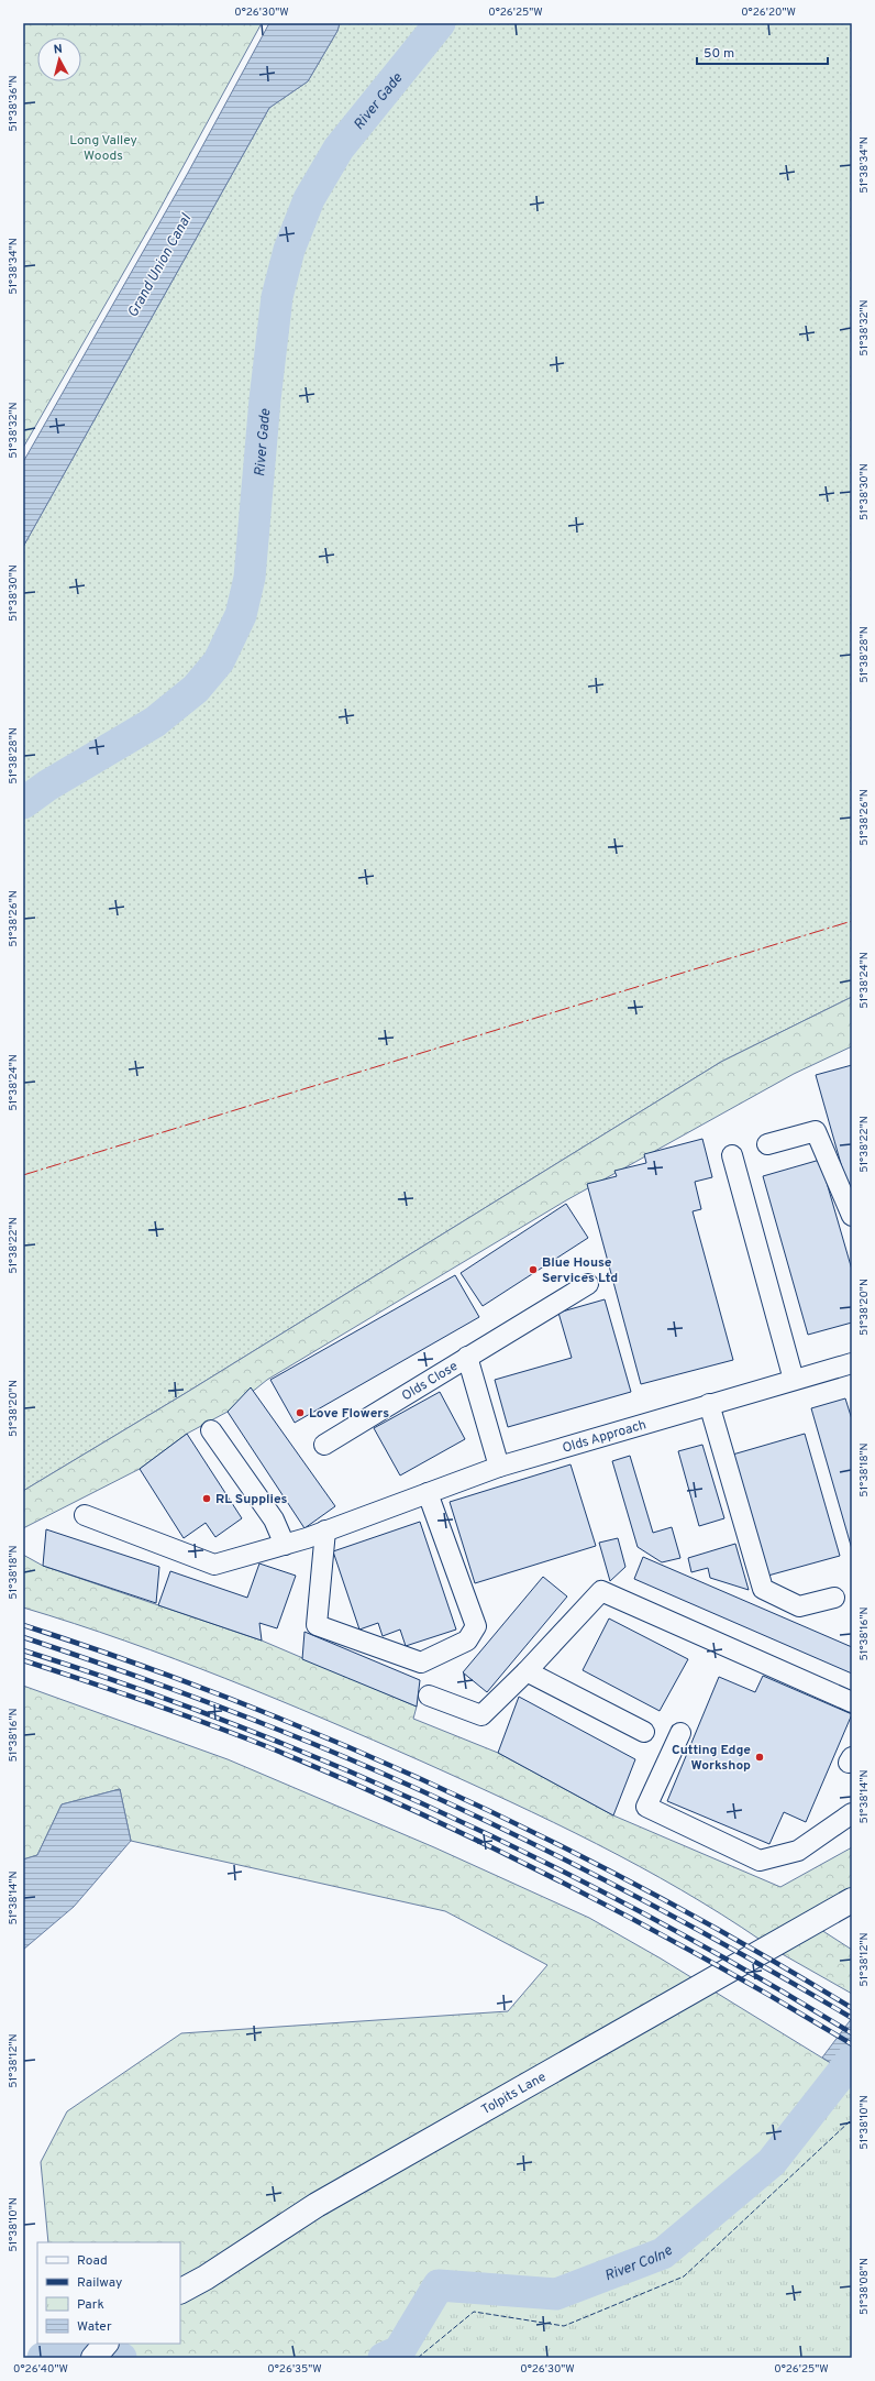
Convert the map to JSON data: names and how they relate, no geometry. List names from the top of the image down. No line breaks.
{"streets":{"main road":["Tolpits Lane"],"street":["Olds Close","Olds Approach"]},"crossings":[["Olds Close","Olds Approach"]],"water":["River Gade","Grand Union Canal","River Colne"],"parks":["Long Valley Woods"],"places":["Blue House Services Ltd","Love Flowers","RL Supplies","Cutting Edge Workshop"],"legend":["Road","Railway","Park","Water"],"scale_bar":"50 m","north":"top","coordinates":["0°26'30\"W","0°26'25\"W","0°26'20\"W","51°38'36\"N","51°38'34\"N","51°38'32\"N","51°38'30\"N","51°38'28\"N","51°38'26\"N","51°38'24\"N","51°38'22\"N","51°38'20\"N","51°38'18\"N","51°38'16\"N","51°38'14\"N","51°38'12\"N","51°38'10\"N","51°38'08\"N","0°26'40\"W","0°26'35\"W"]}
